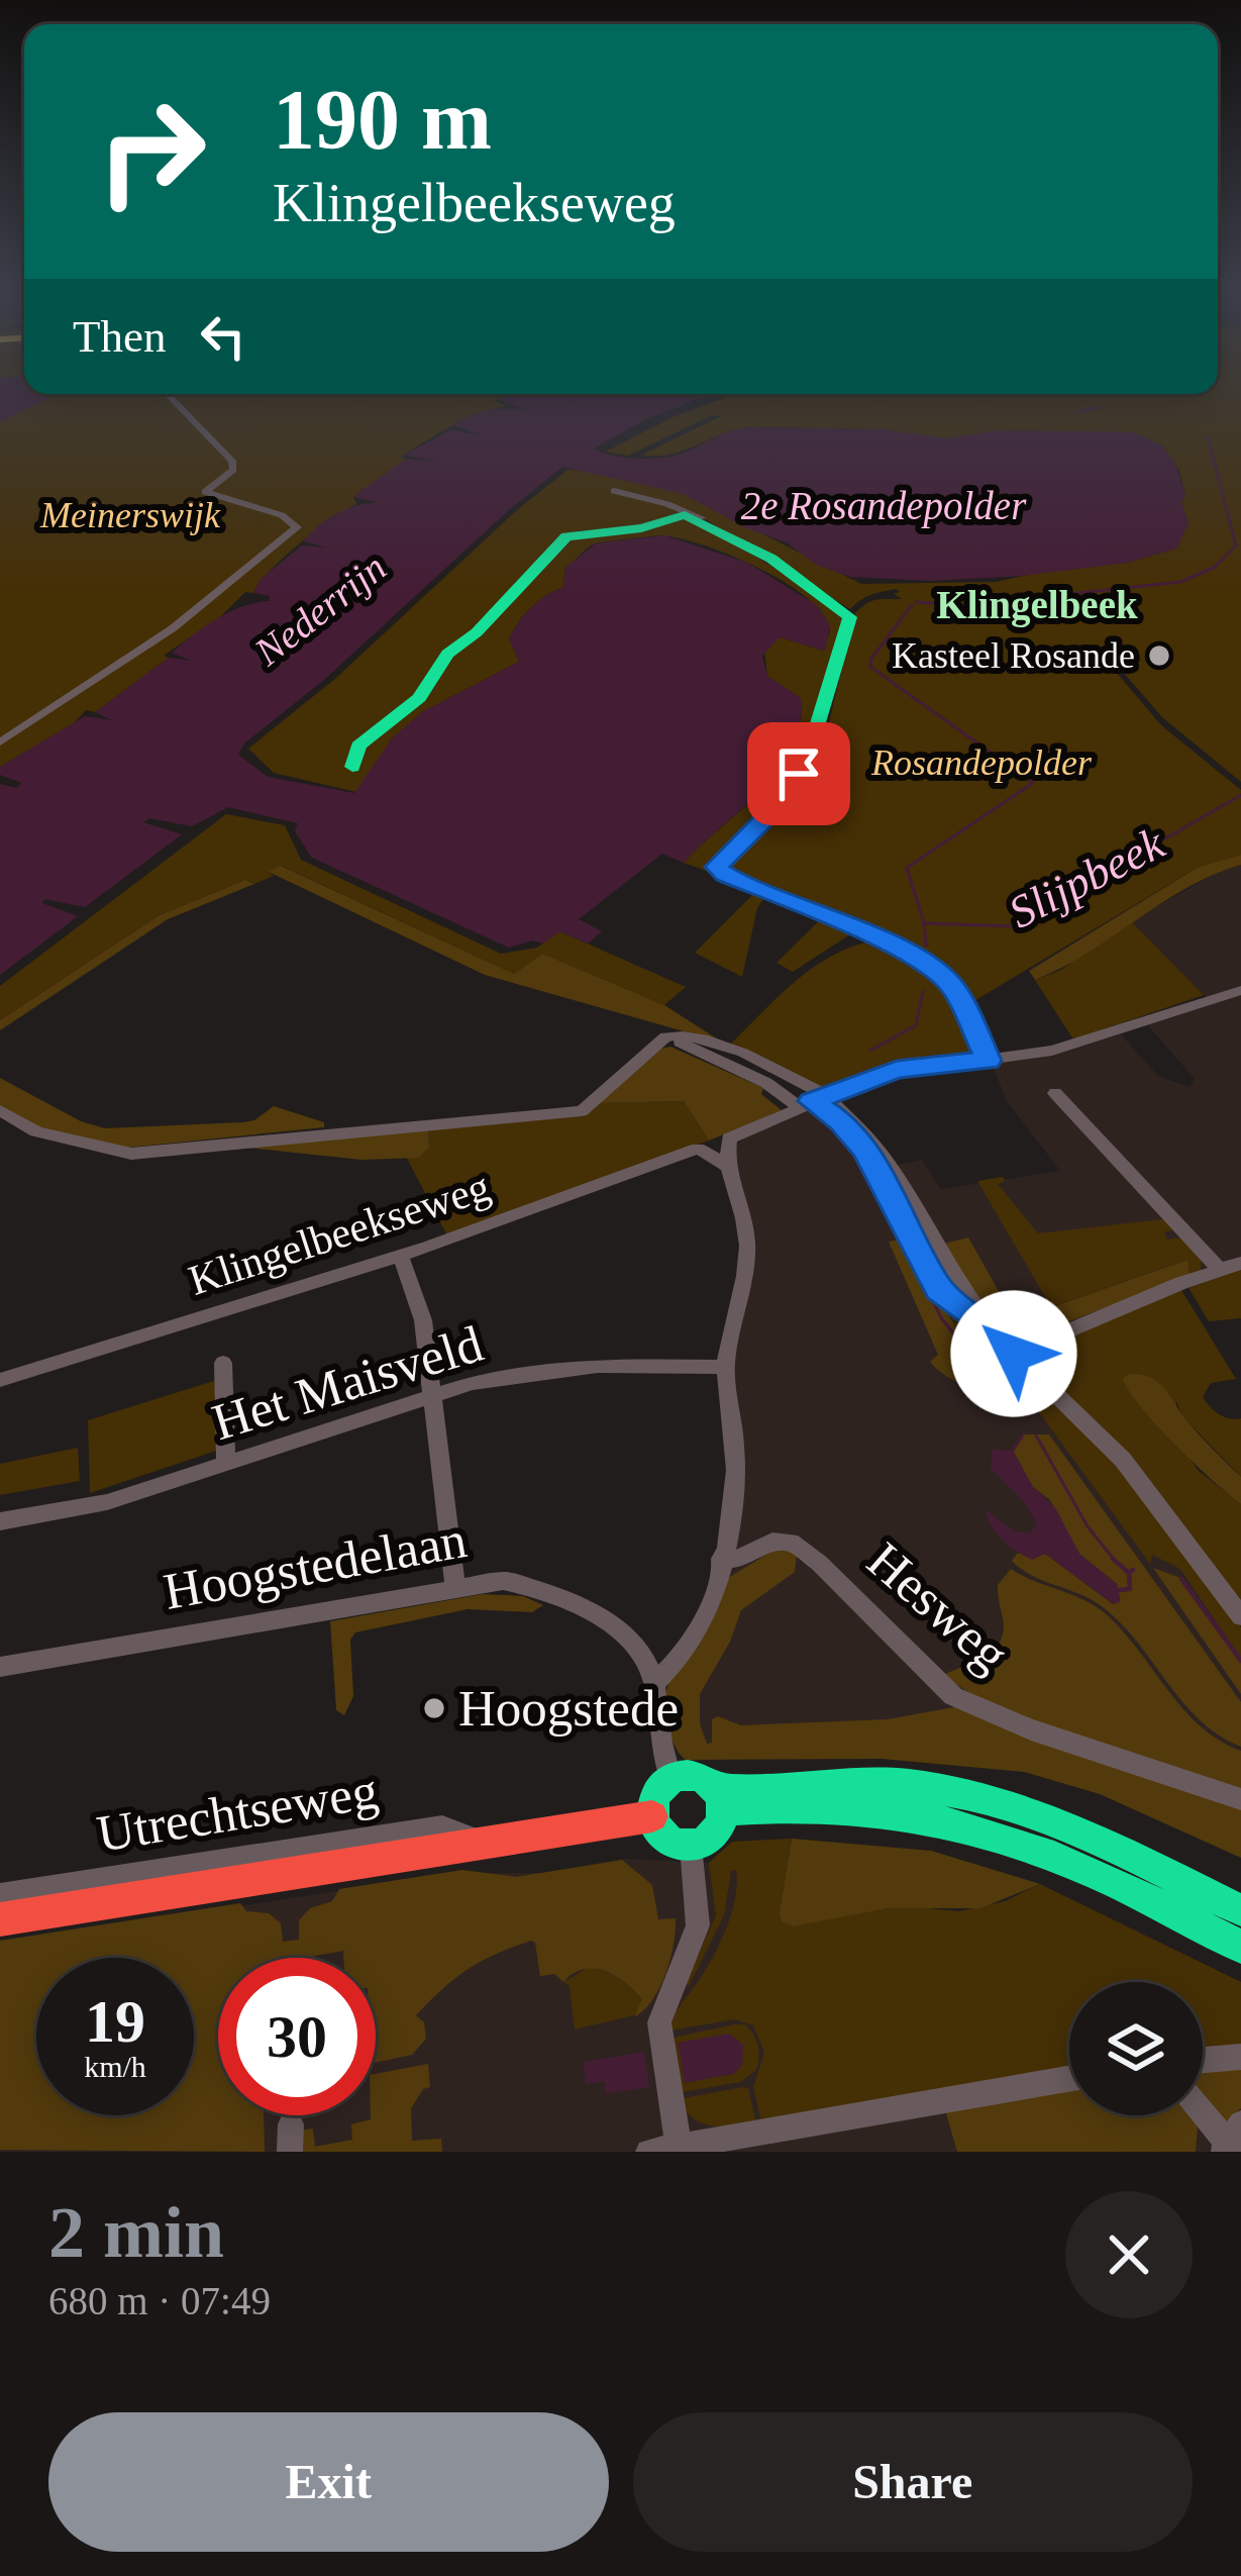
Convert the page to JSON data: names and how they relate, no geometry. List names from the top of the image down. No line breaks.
{"streets":{"street":["Klingelbeekseweg","Het Maisveld","Hoogstedelaan","Hesweg","Utrechtseweg"]},"crossings":[["Hoogstedelaan","Utrechtseweg"]],"districts":["Klingelbeek"],"water":["2e Rosandepolder","Nederrijn","Slijpbeek"],"parks":["Meinerswijk","Rosandepolder"],"places":["Kasteel Rosande","Hoogstede"],"page":{"turn":["190 m","Klingelbeekseweg"],"then":"Then","speed":"19 km/h","limit":"30","heading":["2 min","680 m · 07:49"],"buttons":["Exit","Share"]}}
